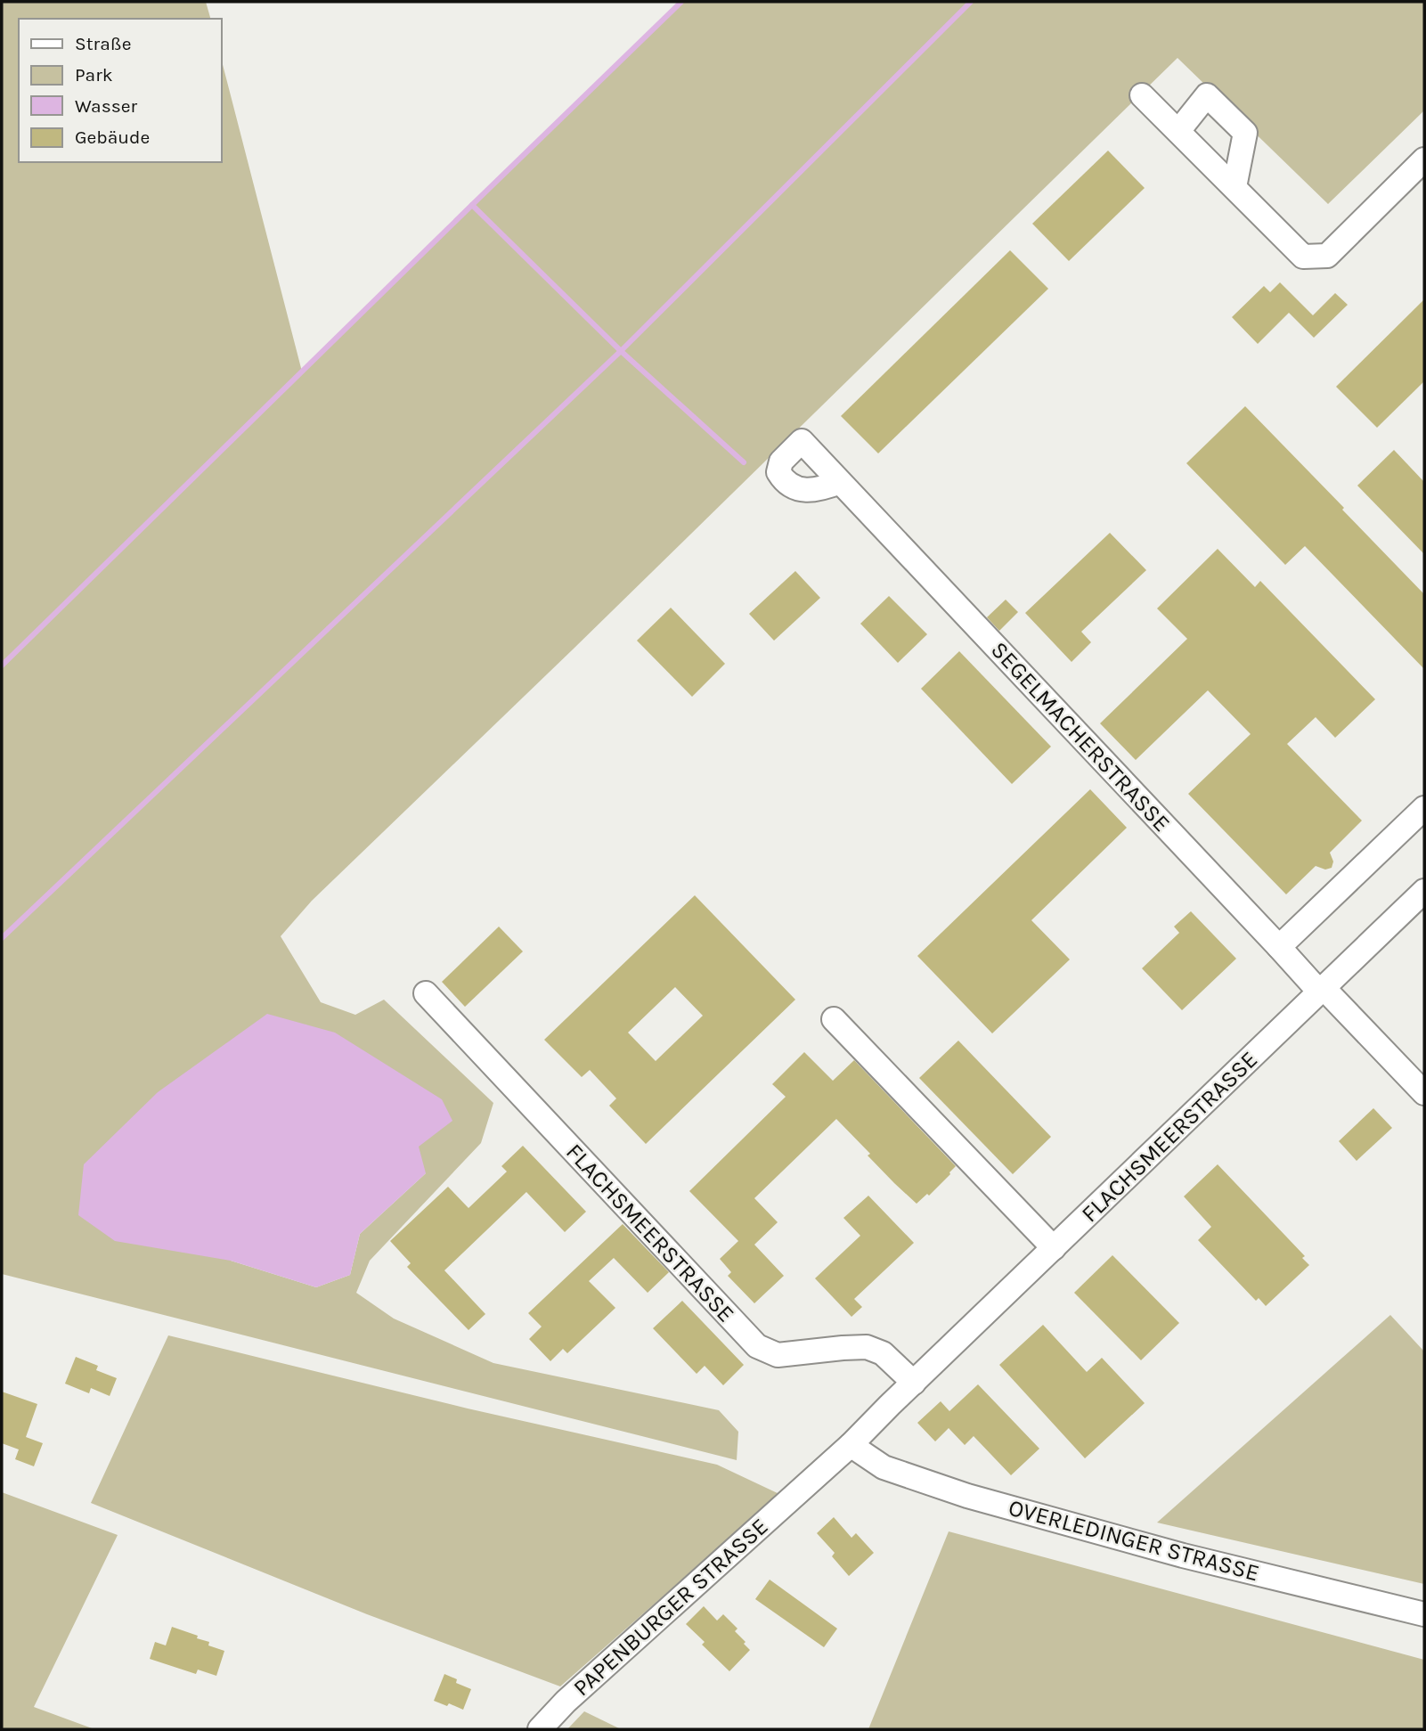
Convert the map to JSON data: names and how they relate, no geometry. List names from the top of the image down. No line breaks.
{"streets":{"street":["SEGELMACHERSTRASSE","FLACHSMEERSTRASSE","OVERLEDINGER STRASSE","PAPENBURGER STRASSE"]},"crossings":[["SEGELMACHERSTRASSE","FLACHSMEERSTRASSE"],["FLACHSMEERSTRASSE","OVERLEDINGER STRASSE"],["FLACHSMEERSTRASSE","PAPENBURGER STRASSE"]],"legend":["Straße","Park","Wasser","Gebäude"]}
